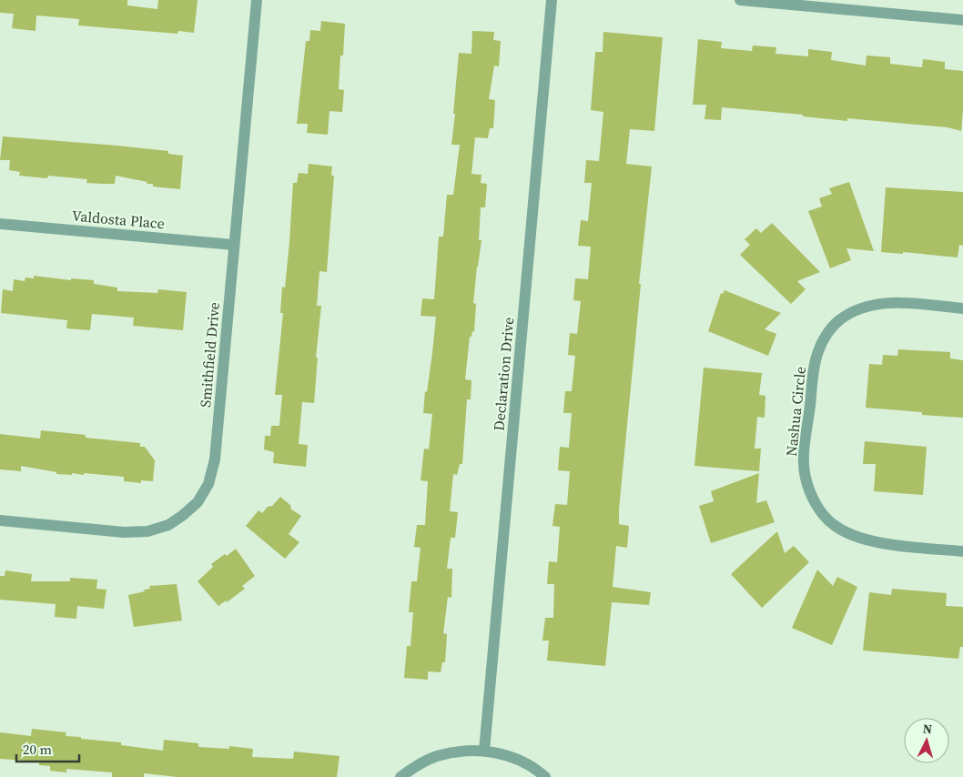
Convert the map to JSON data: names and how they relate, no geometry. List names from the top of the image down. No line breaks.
{"streets":{"street":["Valdosta Place","Smithfield Drive","Declaration Drive","Nashua Circle"]},"crossings":[["Valdosta Place","Smithfield Drive"]],"scale_bar":"20 m","north":"top"}
